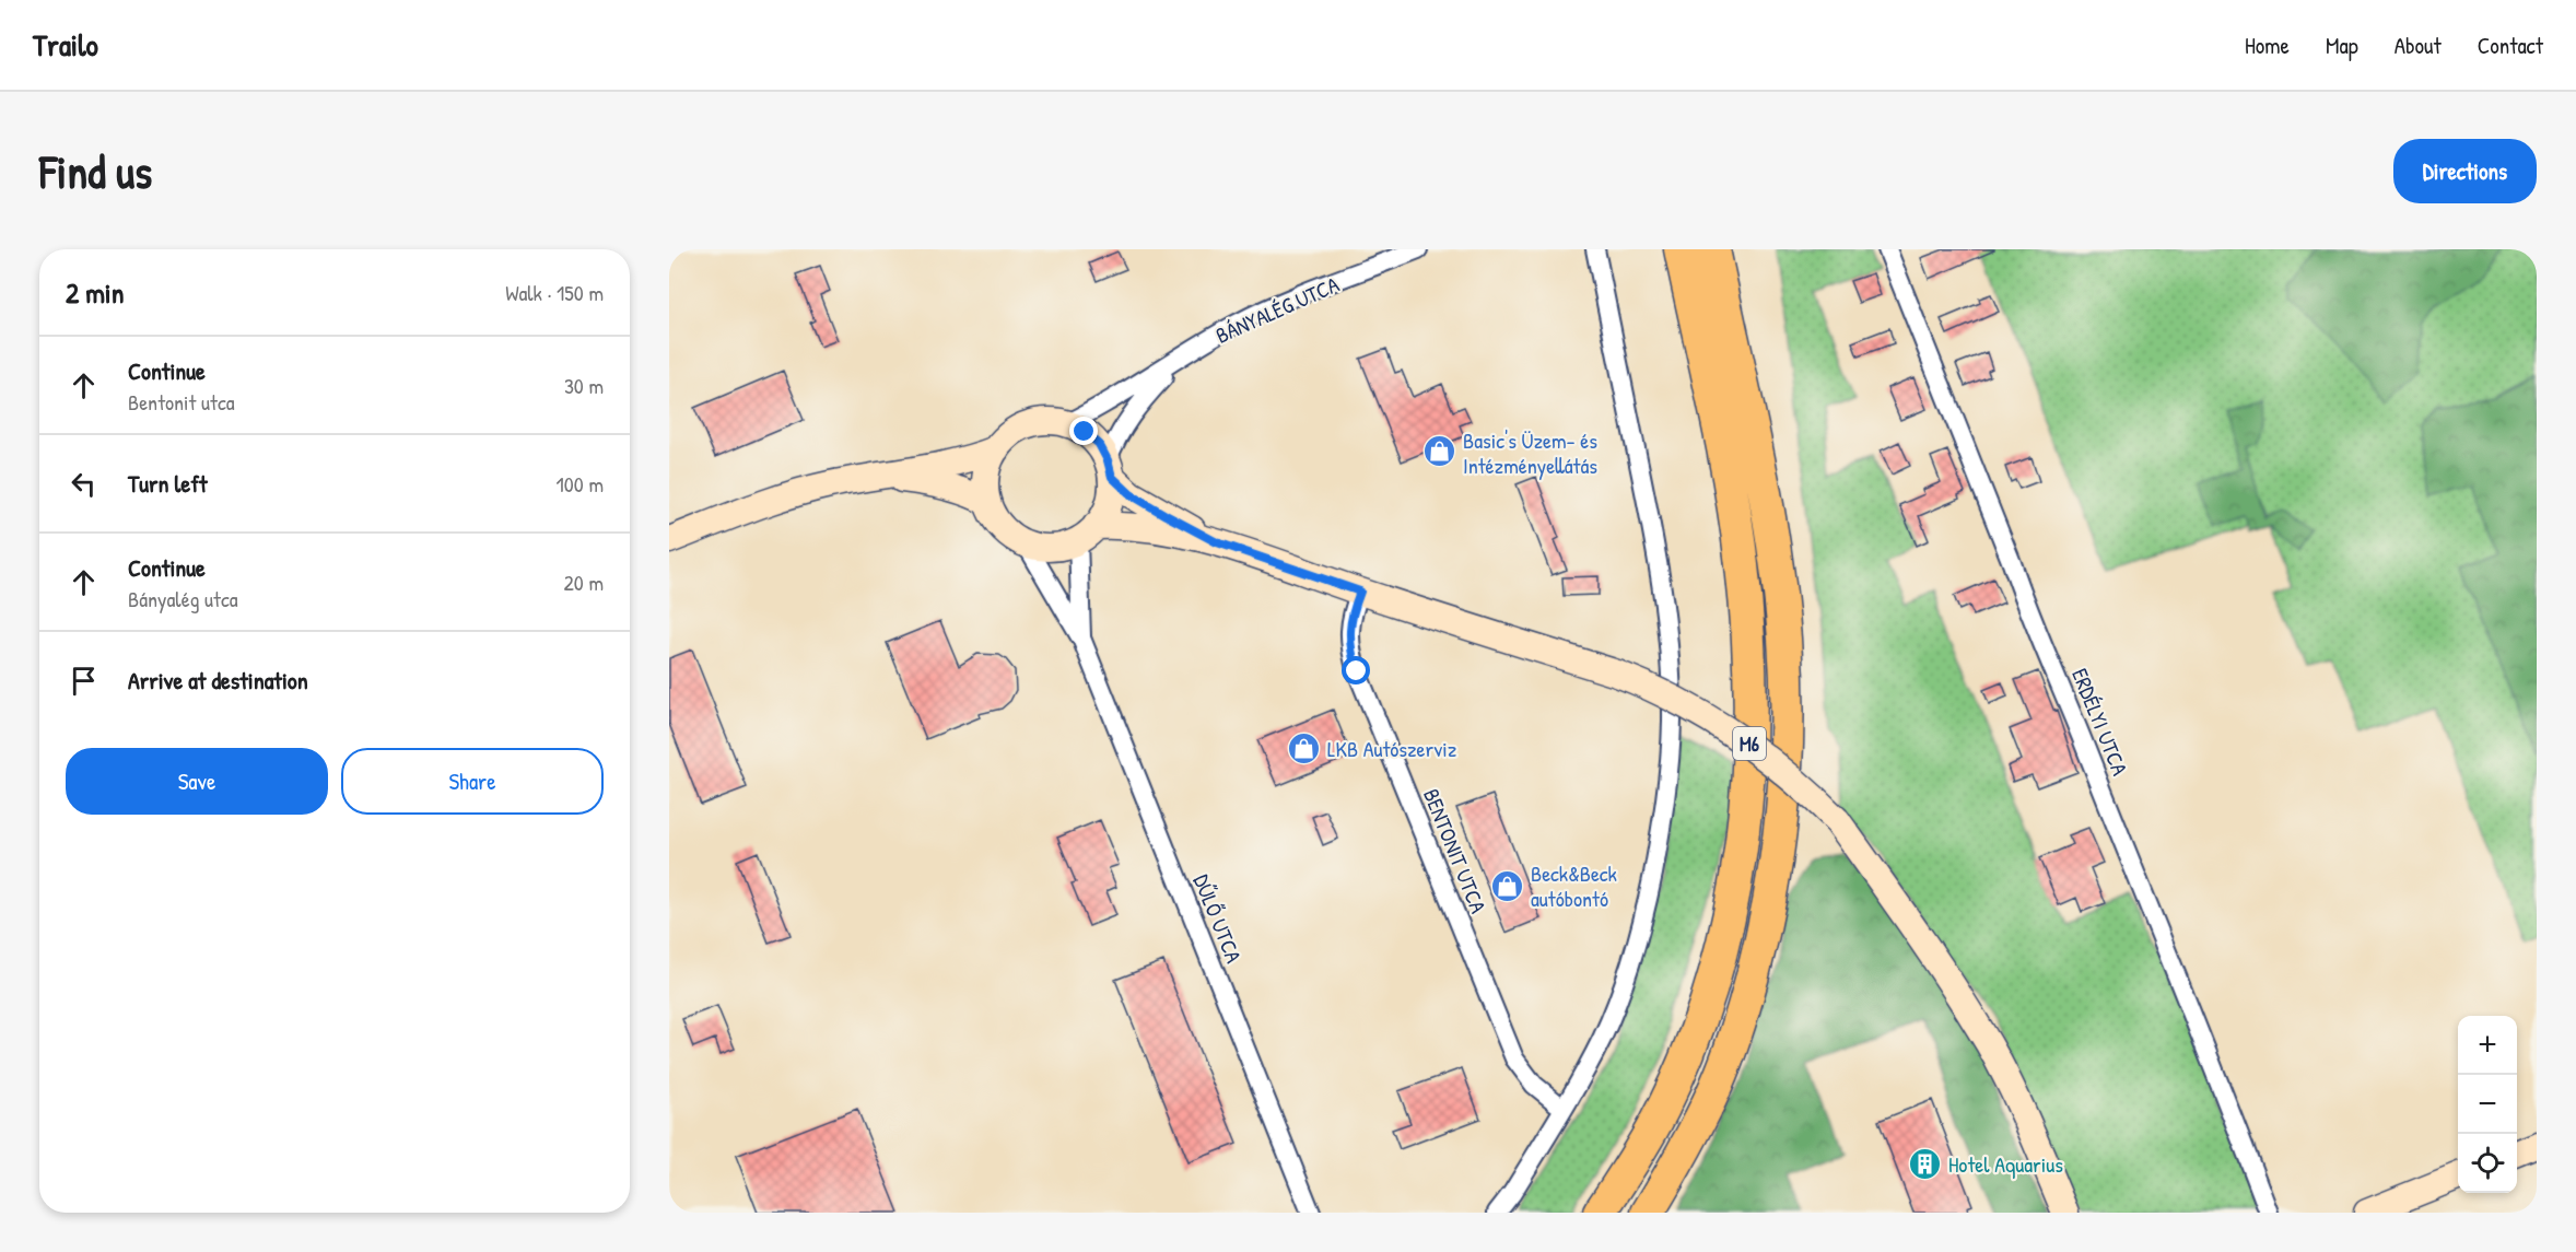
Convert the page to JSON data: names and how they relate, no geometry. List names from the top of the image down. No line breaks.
{"streets":{"highway":["M6"],"street":["BÁNYALÉG UTCA","ERDÉLYI UTCA","BENTONIT UTCA","DŰLŐ UTCA"]},"crossings":[["BÁNYALÉG UTCA","DŰLŐ UTCA"]],"places":{"shop":["Basic's Üzem- és Intézményellátás","LKB Autószerviz","Beck&Beck autóbontó"],"building":["Hotel Aquarius"]},"page":{"header":"Trailo","nav":["Home","Map","About","Contact"],"buttons":["Directions",["Save","Share"]],"title":"Find us","heading":["2 min","Walk · 150 m"],"list":[["Continue","Bentonit utca","30 m"],["Turn left","100 m"],["Continue","Bányalég utca","20 m"],"Arrive at destination"],"map_buttons":["+","−"]}}
